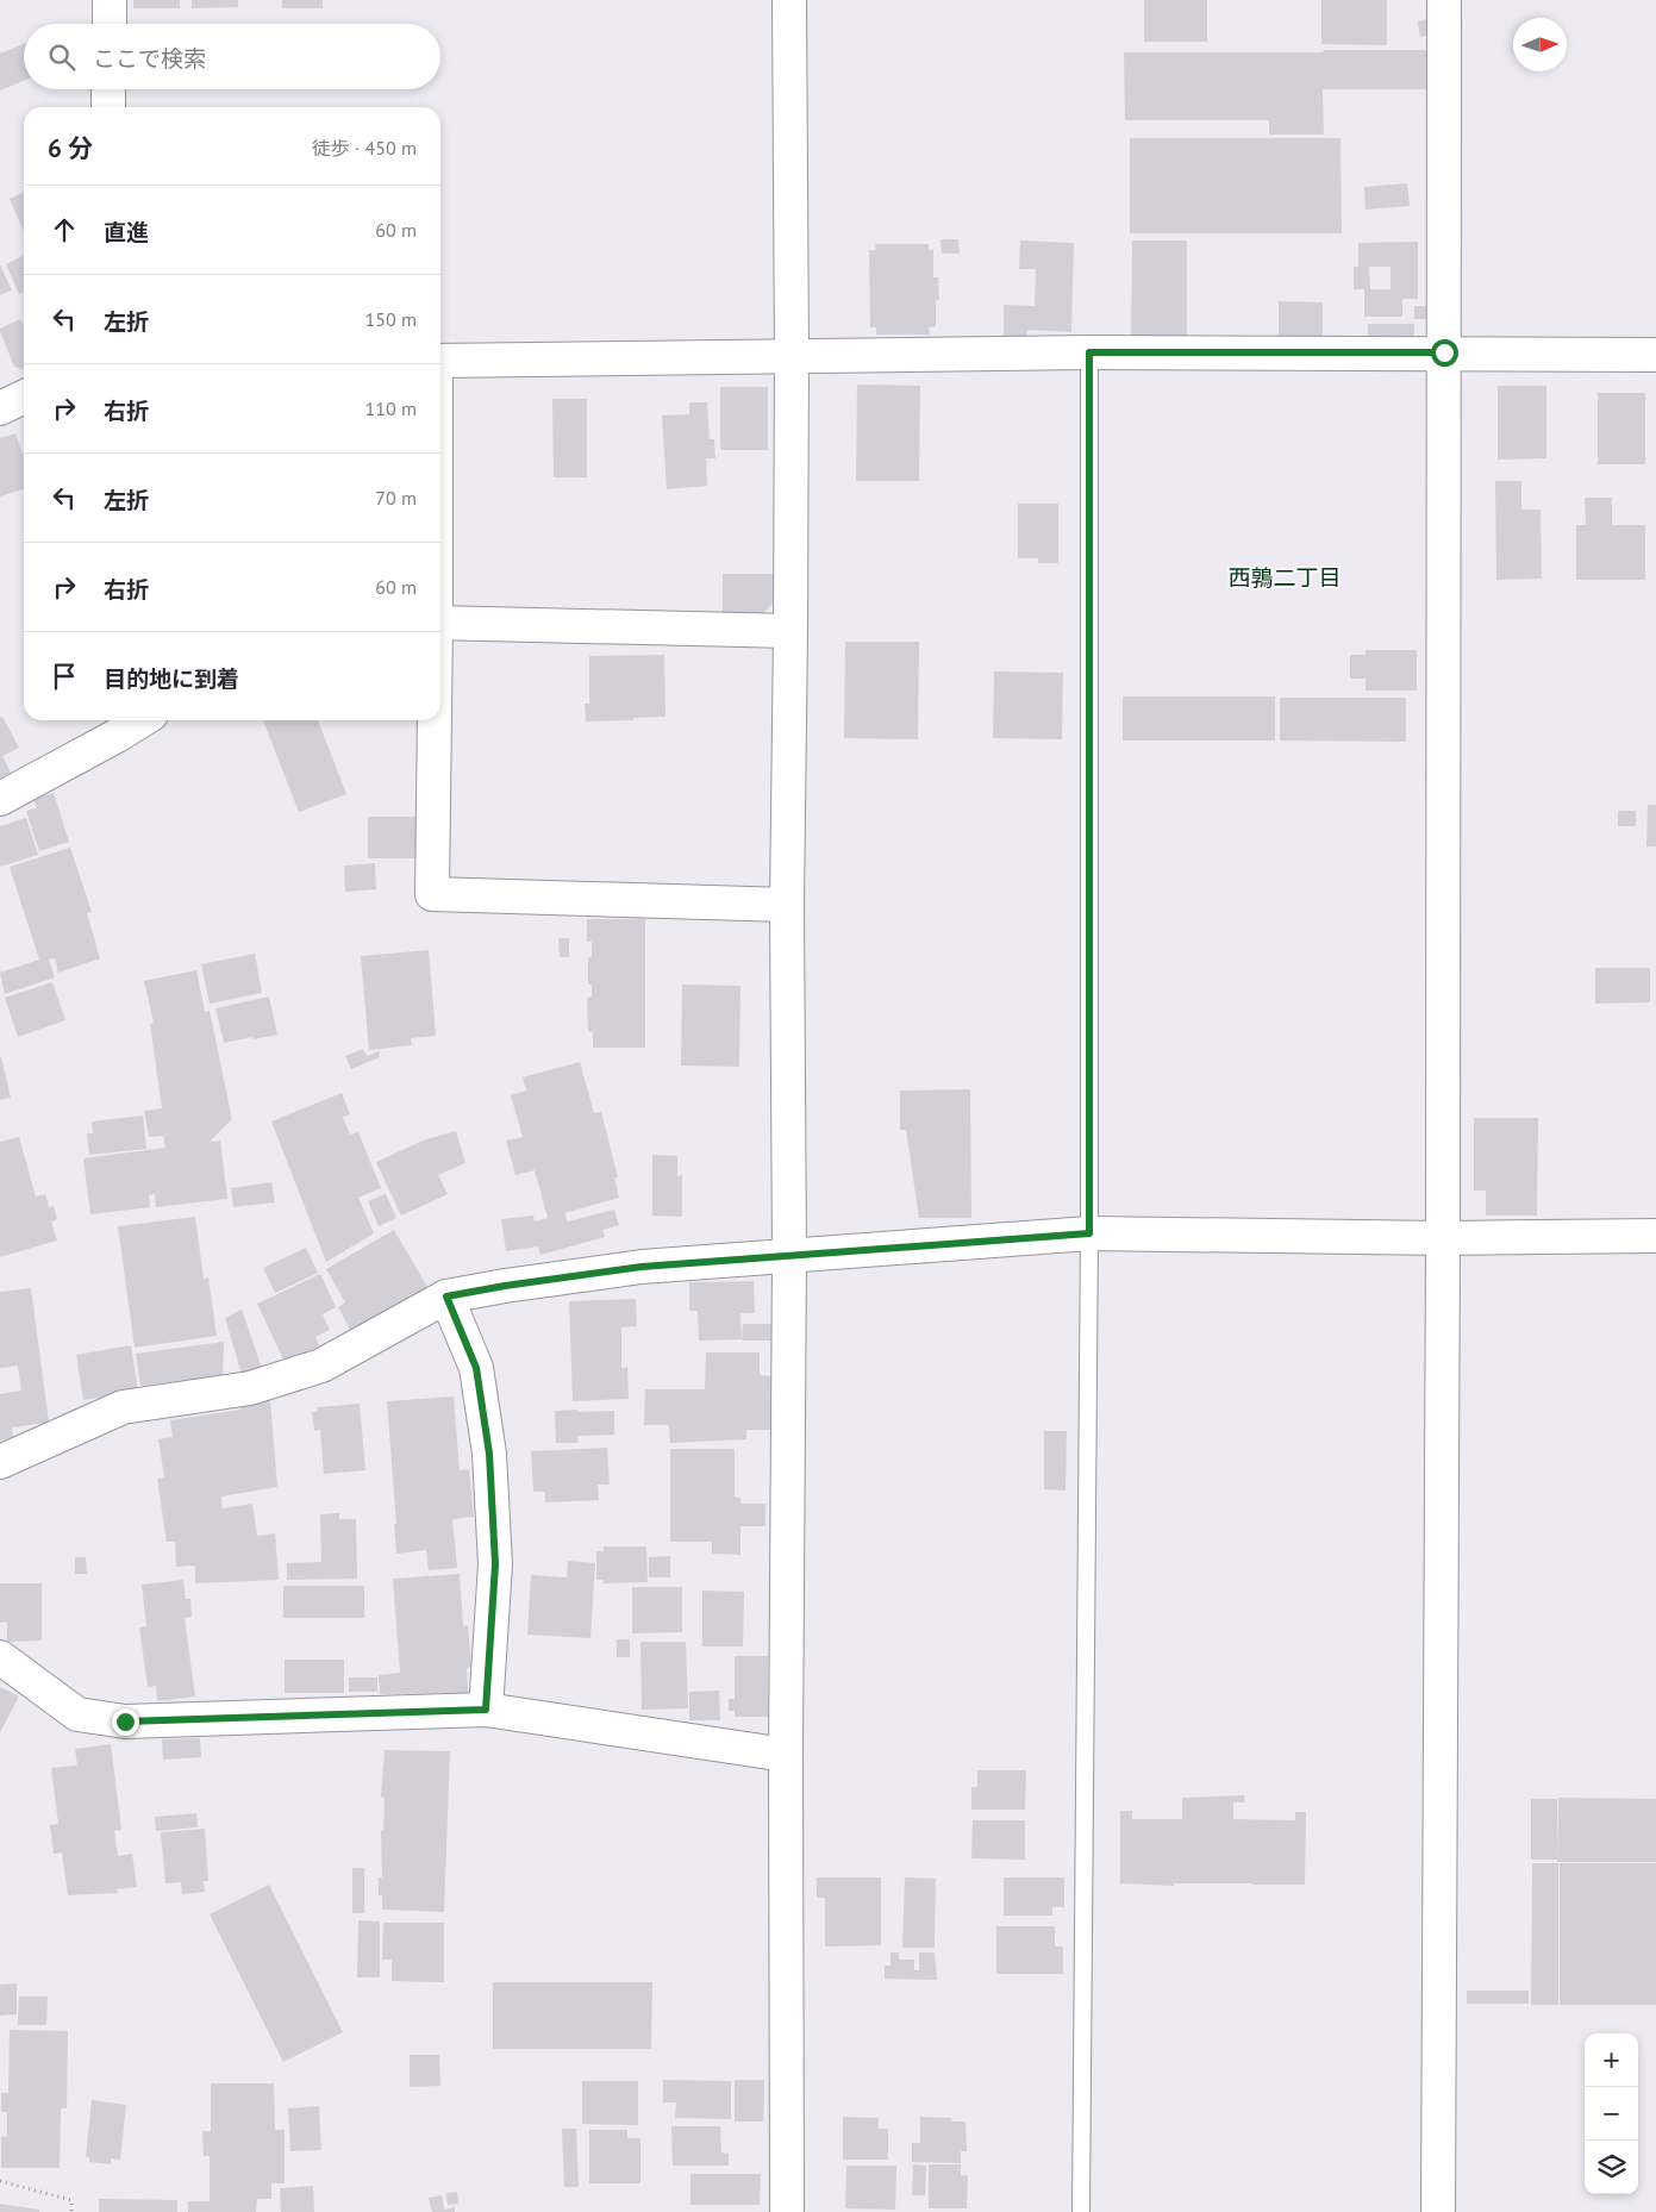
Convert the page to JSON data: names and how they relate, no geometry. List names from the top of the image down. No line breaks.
{"districts":["西鶉二丁目"],"north":"right","page":{"search":"ここで検索","heading":["6 分","徒歩 · 450 m"],"list":[["直進","60 m"],["左折","150 m"],["右折","110 m"],["左折","70 m"],["右折","60 m"],"目的地に到着"],"map_buttons":["+","−"]}}
